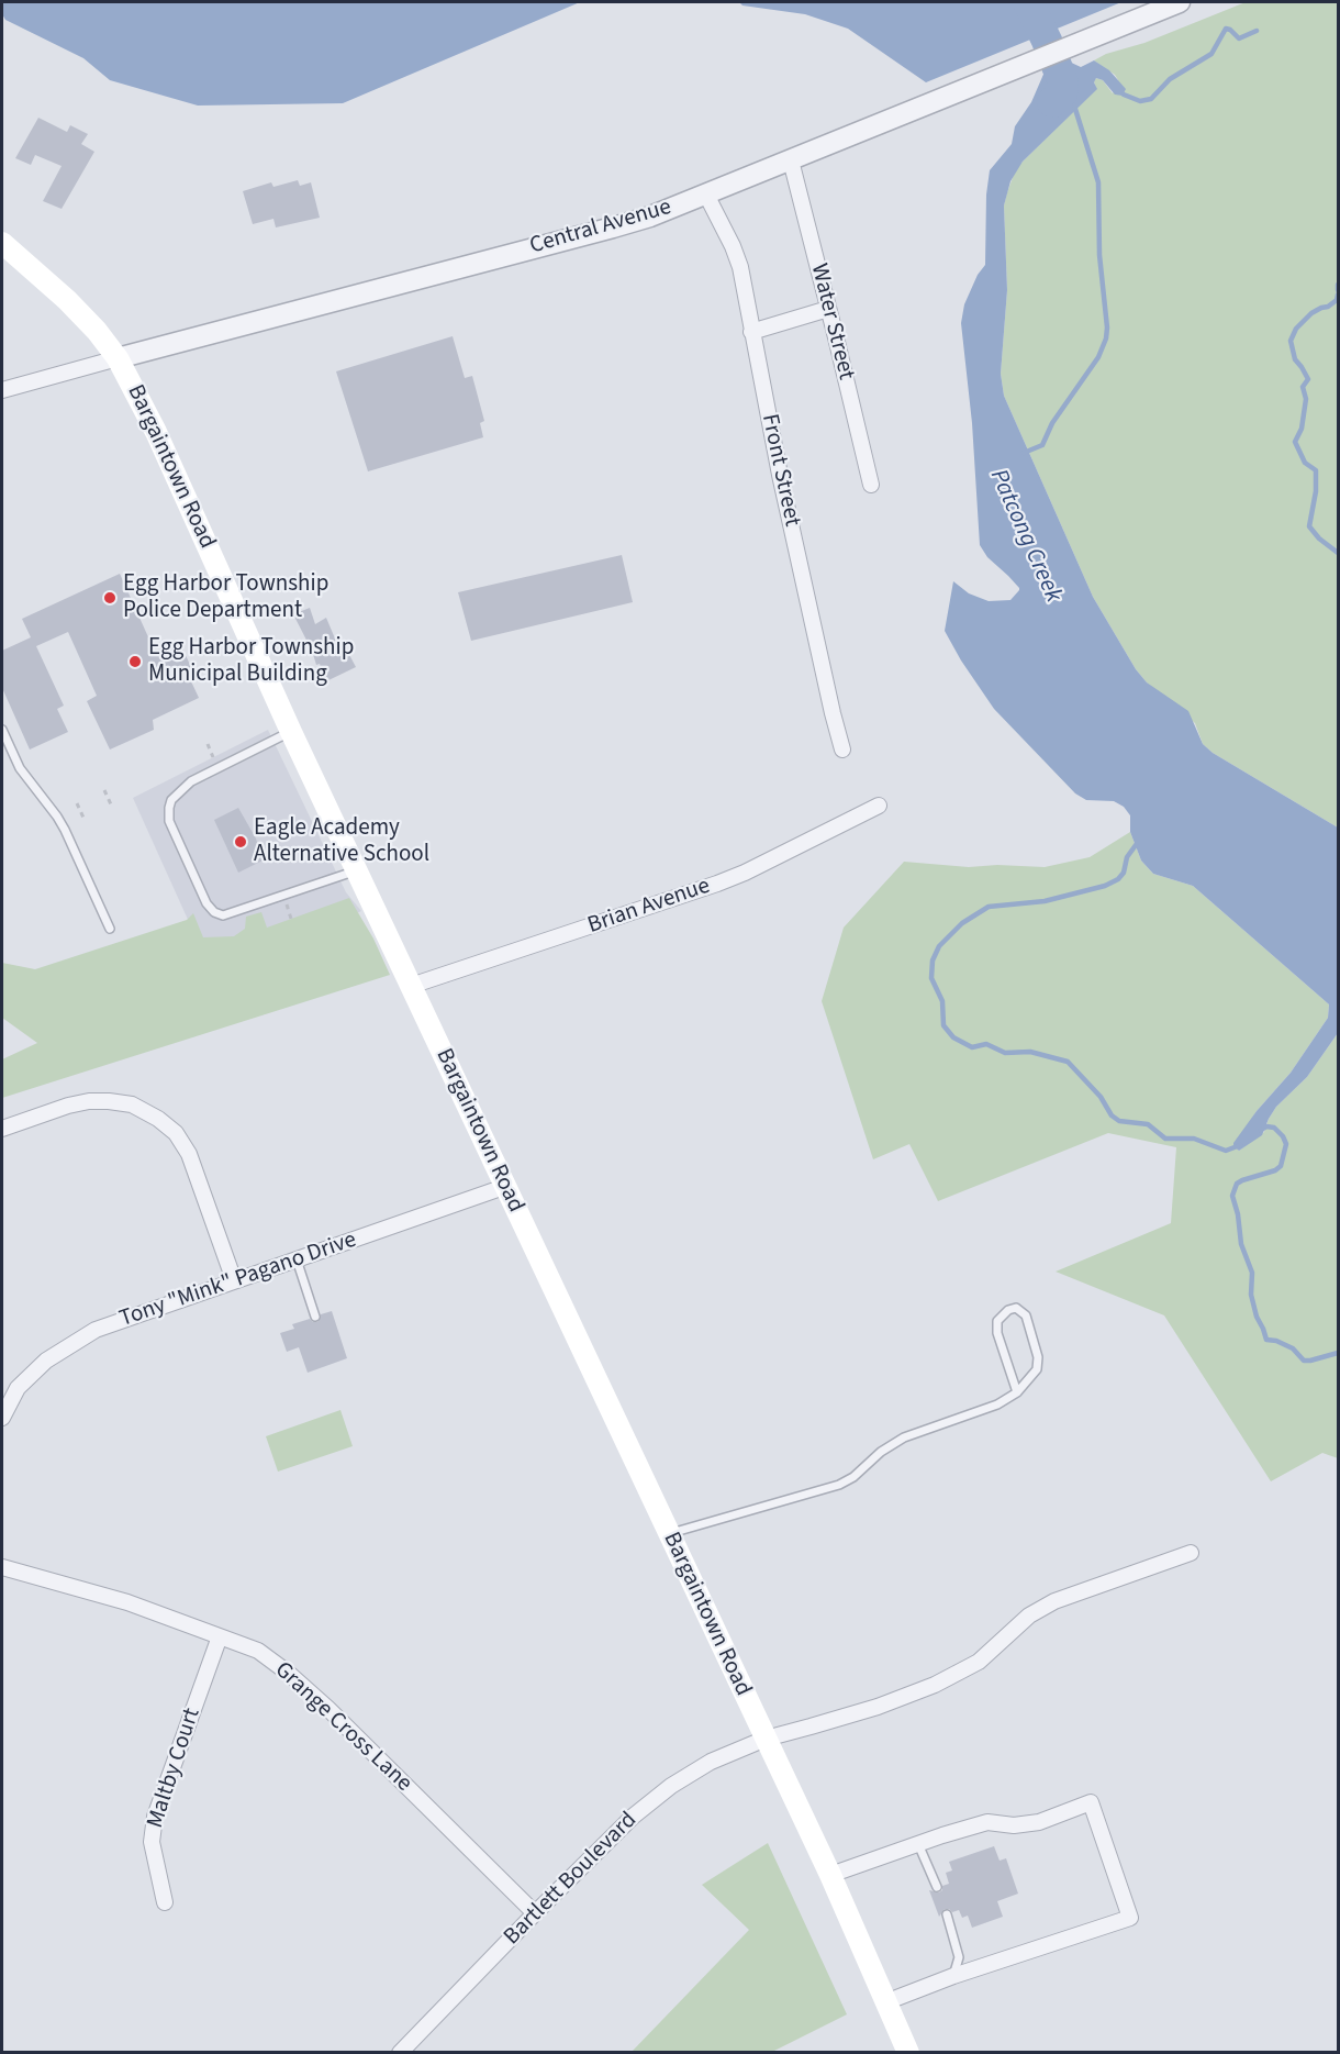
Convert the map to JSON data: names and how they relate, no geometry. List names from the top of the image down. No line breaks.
{"streets":{"main road":["Bargaintown Road"],"street":["Central Avenue","Water Street","Front Street","Brian Avenue","Tony \"Mink\" Pagano Drive","Grange Cross Lane","Maltby Court","Bartlett Boulevard"]},"crossings":[["Central Avenue","Water Street"],["Central Avenue","Bargaintown Road"],["Central Avenue","Front Street"],["Bargaintown Road","Brian Avenue"],["Bargaintown Road","Tony \"Mink\" Pagano Drive"],["Bargaintown Road","Bartlett Boulevard"],["Grange Cross Lane","Maltby Court"],["Grange Cross Lane","Bartlett Boulevard"]],"water":["Patcong Creek"],"places":["Egg Harbor Township Police Department","Egg Harbor Township Municipal Building","Eagle Academy Alternative School"]}
